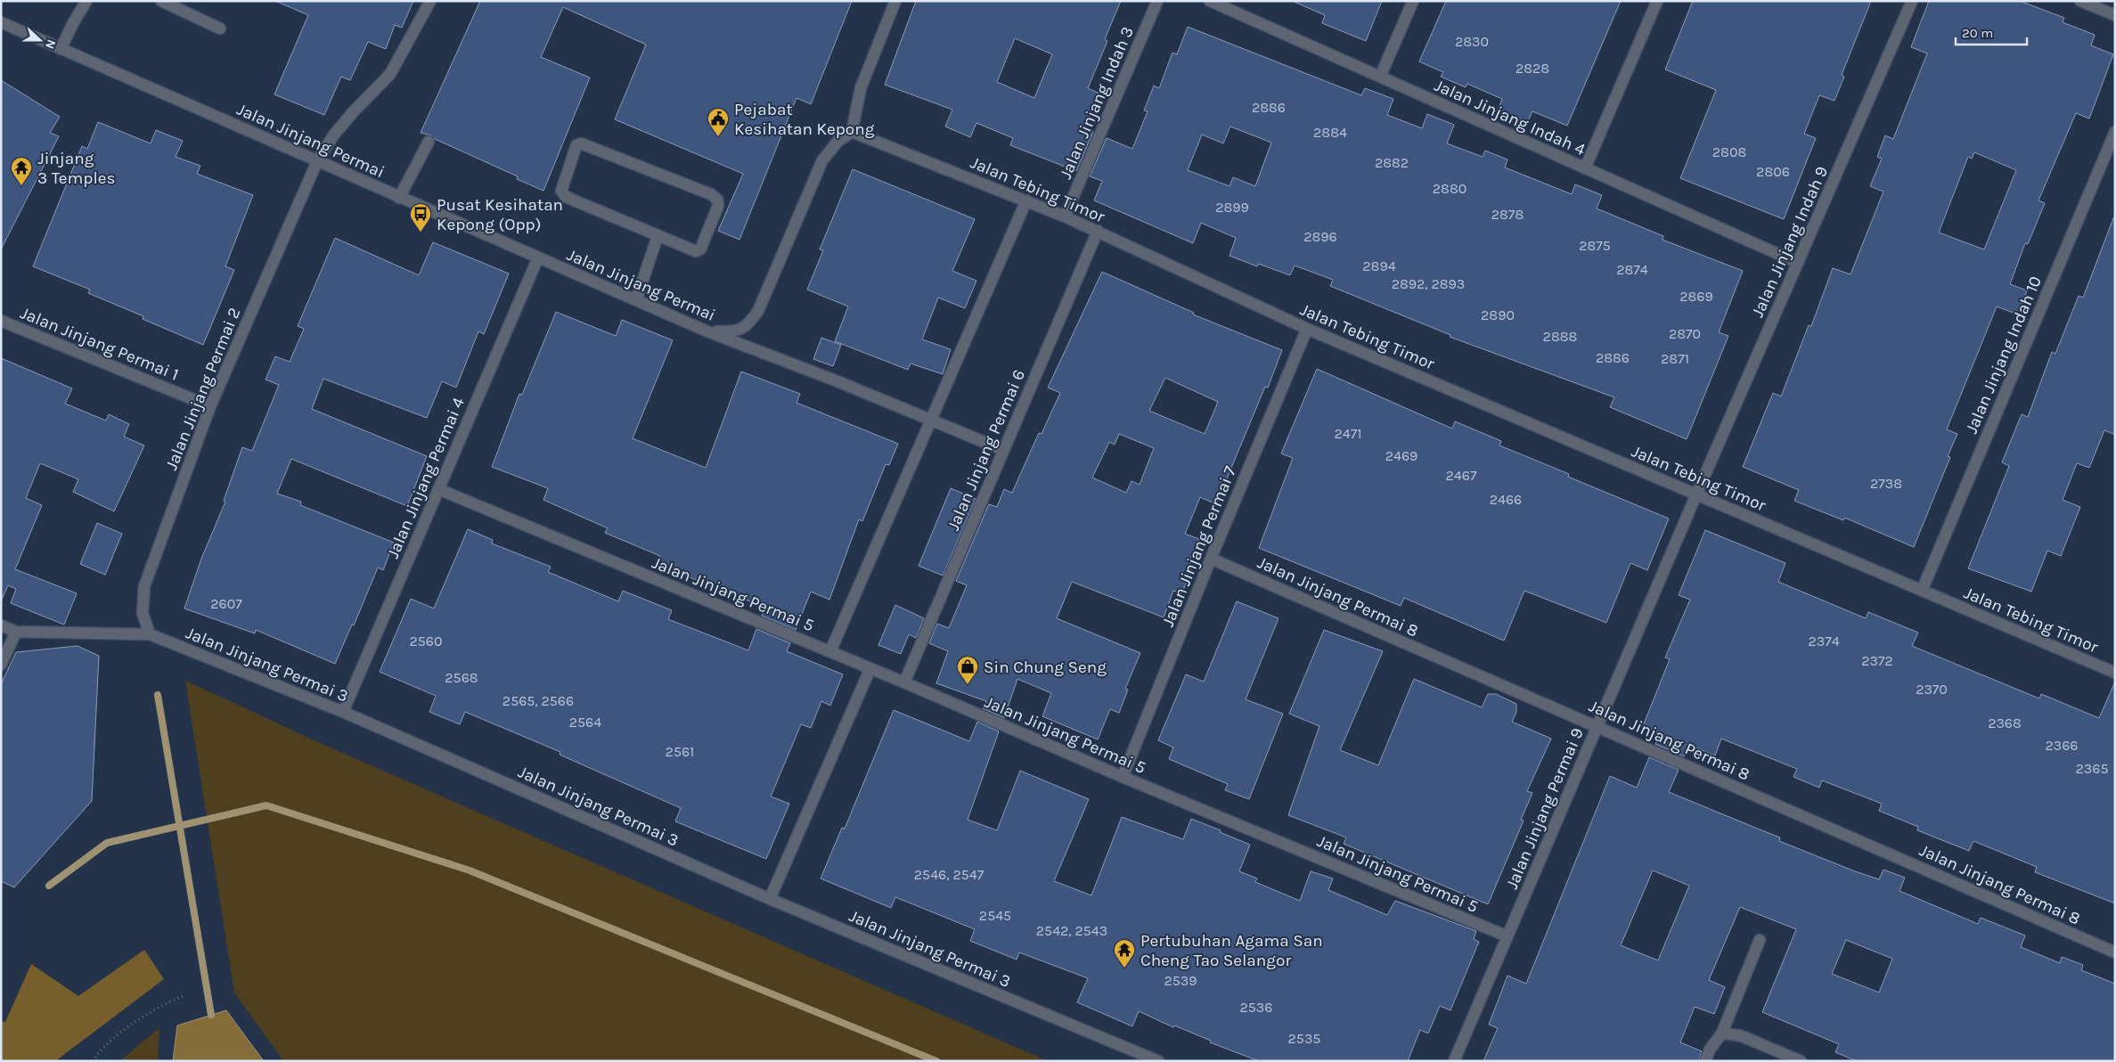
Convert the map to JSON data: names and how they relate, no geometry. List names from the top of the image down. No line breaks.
{"streets":{"street":["Jalan Jinjang Indah 3","Jalan Jinjang Indah 4","Jalan Jinjang Permai","Jalan Tebing Timor","Jalan Jinjang Indah 9","Jalan Jinjang Permai 1","Jalan Jinjang Indah 10","Jalan Jinjang Permai 2","Jalan Jinjang Permai 6","Jalan Jinjang Permai 4","Jalan Jinjang Permai 7","Jalan Jinjang Permai 5","Jalan Jinjang Permai 8","Jalan Jinjang Permai 3","Jalan Jinjang Permai 9"]},"crossings":[["Jalan Jinjang Indah 3","Jalan Tebing Timor"],["Jalan Jinjang Indah 4","Jalan Jinjang Indah 9"],["Jalan Jinjang Permai","Jalan Jinjang Permai 2"],["Jalan Jinjang Permai","Jalan Jinjang Permai 6"],["Jalan Jinjang Permai","Jalan Jinjang Permai 4"],["Jalan Tebing Timor","Jalan Jinjang Indah 9"],["Jalan Tebing Timor","Jalan Jinjang Indah 10"],["Jalan Tebing Timor","Jalan Jinjang Permai 6"],["Jalan Tebing Timor","Jalan Jinjang Permai 7"],["Jalan Tebing Timor","Jalan Jinjang Permai 9"],["Jalan Jinjang Indah 9","Jalan Jinjang Permai 9"],["Jalan Jinjang Permai 1","Jalan Jinjang Permai 2"],["Jalan Jinjang Permai 2","Jalan Jinjang Permai 3"],["Jalan Jinjang Permai 6","Jalan Jinjang Permai 5"],["Jalan Jinjang Permai 4","Jalan Jinjang Permai 5"],["Jalan Jinjang Permai 4","Jalan Jinjang Permai 3"],["Jalan Jinjang Permai 7","Jalan Jinjang Permai 5"],["Jalan Jinjang Permai 7","Jalan Jinjang Permai 8"],["Jalan Jinjang Permai 5","Jalan Jinjang Permai 9"],["Jalan Jinjang Permai 8","Jalan Jinjang Permai 9"]],"places":{"public building":["Pejabat Kesihatan Kepong"],"temple":["Jinjang 3 Temples","Pertubuhan Agama San Cheng Tao Selangor"],"bus stop":["Pusat Kesihatan Kepong (Opp)"],"shop":["Sin Chung Seng"]},"house_numbers":["2830","2828","2886","2884","2808","2882","2806","2880","2899","2878","2896","2875","2894","2874","2892, 2893","2869","2890","2870","2888","2886","2871","2471","2469","2467","2738","2466","2607","2560","2374","2372","2568","2370","2565, 2566","2564","2368","2366","2561","2365","2546, 2547","2545","2542, 2543","2539","2536","2535"],"scale_bar":"20 m","north":"right"}
